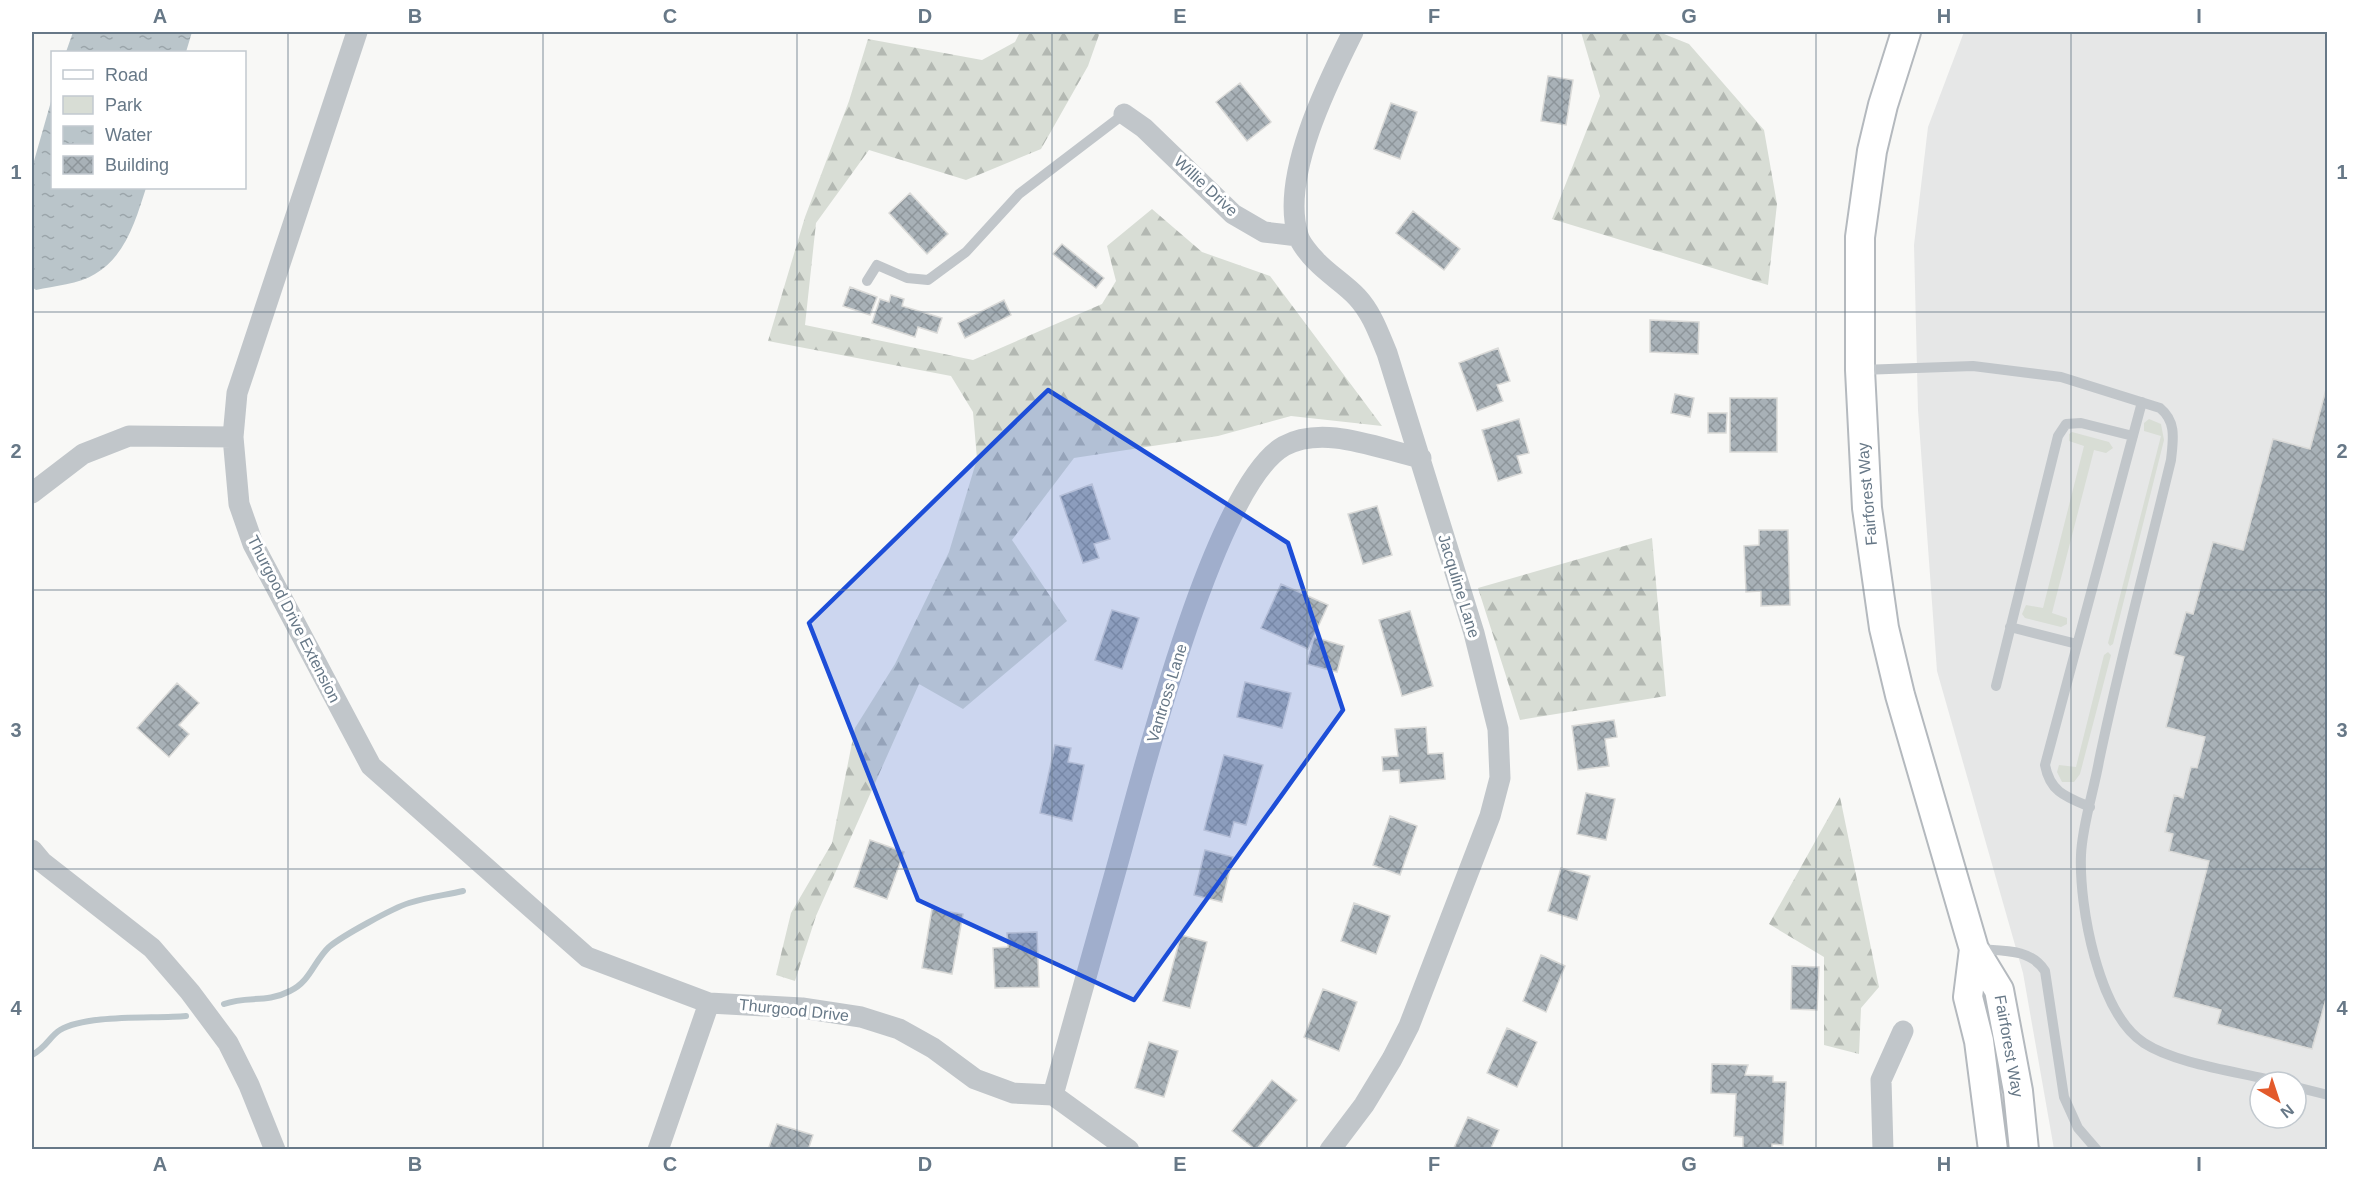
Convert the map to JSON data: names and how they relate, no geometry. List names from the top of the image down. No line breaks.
{"streets":{"main road":["Fairforest Way"],"street":["Willie Drive","Jacquline Lane","Thurgood Drive Extension","Vantross Lane","Thurgood Drive"]},"crossings":[["Willie Drive","Jacquline Lane"],["Jacquline Lane","Vantross Lane"],["Thurgood Drive Extension","Thurgood Drive"],["Vantross Lane","Thurgood Drive"]],"legend":["Road","Park","Water","Building"],"north":"bottom right","grid":{"columns":["A","B","C","D","E","F","G","H","I"],"rows":["1","2","3","4"]}}
